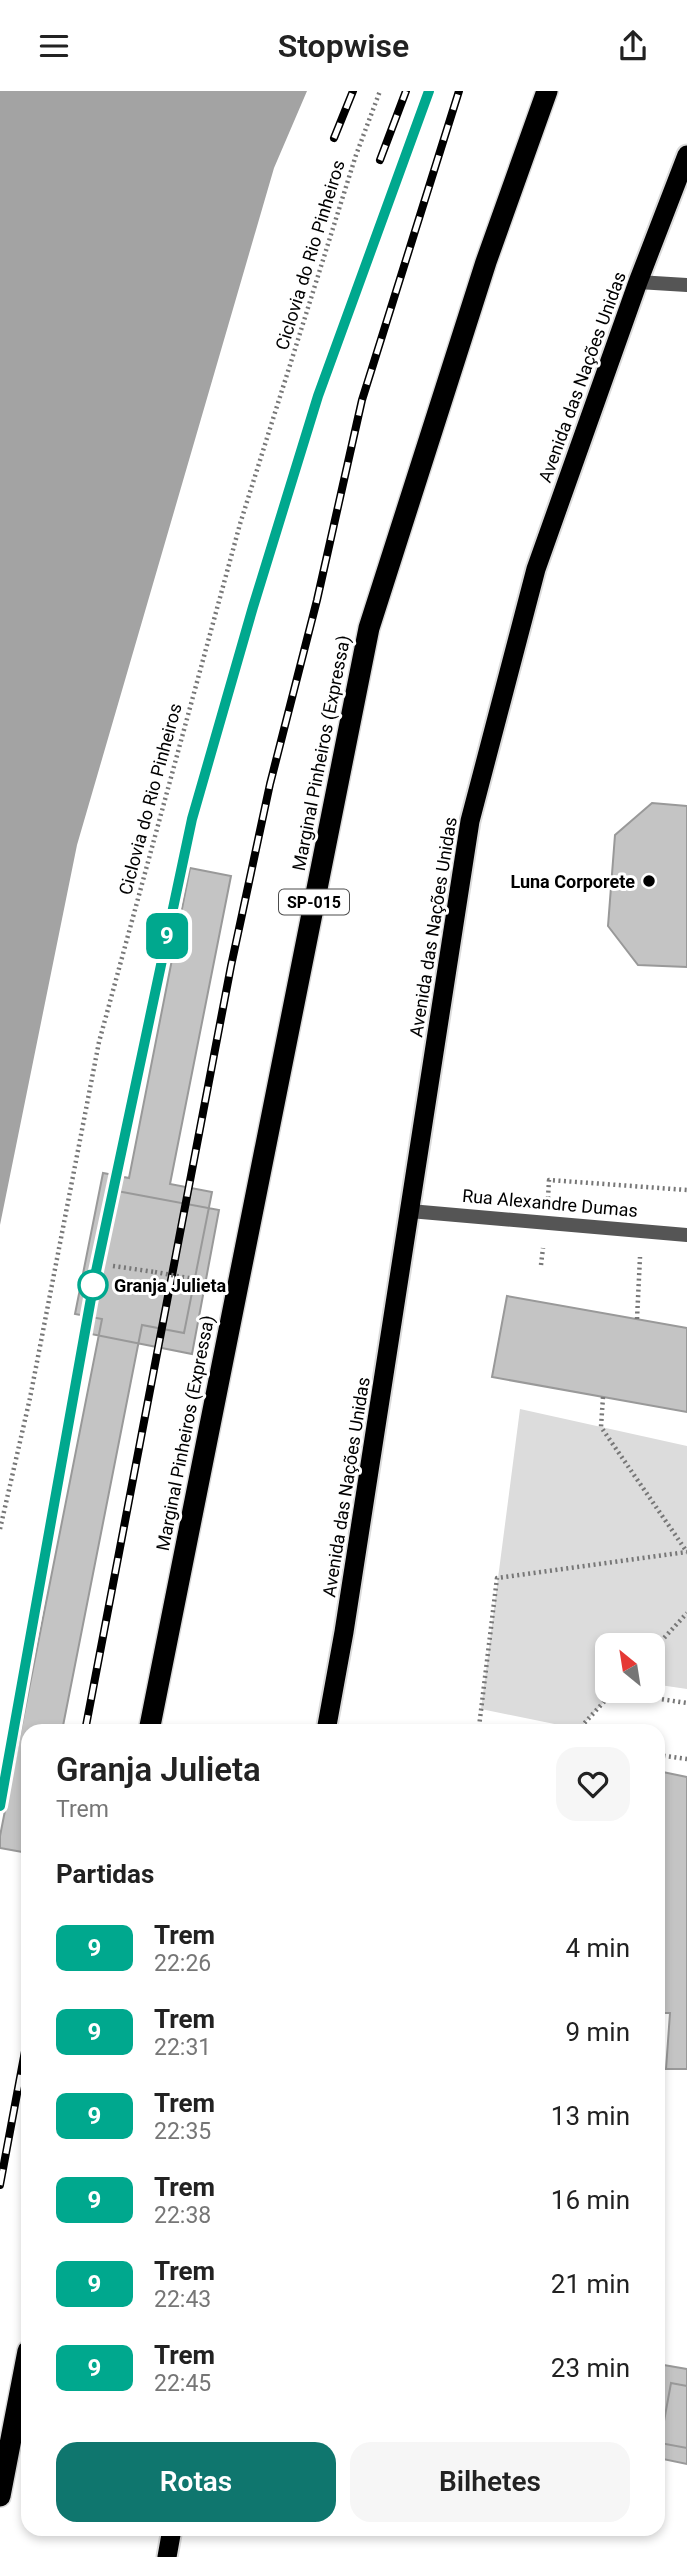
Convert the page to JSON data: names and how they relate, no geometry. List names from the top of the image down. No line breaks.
{"streets":{"highway":["Avenida das Nações Unidas","Marginal Pinheiros (Expressa)","SP-015"],"street":["Rua Alexandre Dumas"],"path":["Ciclovia do Rio Pinheiros"]},"crossings":[["Avenida das Nações Unidas","Rua Alexandre Dumas"]],"places":["Luna Corporete","Granja Julieta"],"north":"top left","page":{"header":"Stopwise","on_map":"9","heading":[["Granja Julieta","Trem"],"Partidas"],"list":[{"mark":"9","name":"Trem","note":"22:26","value":"4 min"},{"mark":"9","name":"Trem","note":"22:31","value":"9 min"},{"mark":"9","name":"Trem","note":"22:35","value":"13 min"},{"mark":"9","name":"Trem","note":"22:38","value":"16 min"},{"mark":"9","name":"Trem","note":"22:43","value":"21 min"},{"mark":"9","name":"Trem","note":"22:45","value":"23 min"}],"buttons":["Rotas","Bilhetes"]}}
